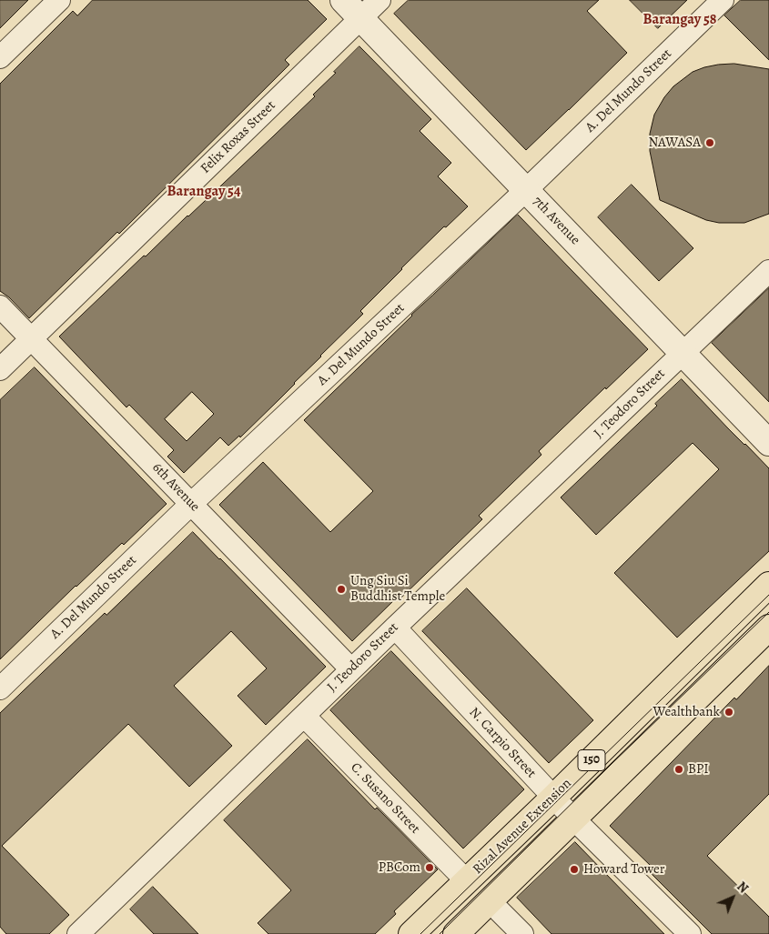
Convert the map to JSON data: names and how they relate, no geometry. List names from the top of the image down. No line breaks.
{"streets":{"main road":["150","Rizal Avenue Extension"],"street":["A. Del Mundo Street","Felix Roxas Street","7th Avenue","J. Teodoro Street","6th Avenue","N. Carpio Street","C. Susano Street"]},"crossings":[["A. Del Mundo Street","7th Avenue"],["A. Del Mundo Street","6th Avenue"],["Felix Roxas Street","7th Avenue"],["Felix Roxas Street","6th Avenue"],["7th Avenue","J. Teodoro Street"],["J. Teodoro Street","6th Avenue"],["J. Teodoro Street","N. Carpio Street"],["J. Teodoro Street","C. Susano Street"],["N. Carpio Street","150"],["N. Carpio Street","Rizal Avenue Extension"],["C. Susano Street","Rizal Avenue Extension"]],"districts":["Barangay 58","Barangay 54"],"places":["NAWASA","Ung Siu Si Buddhist Temple","Wealthbank","BPI","PBCom","Howard Tower"],"north":"top right"}
